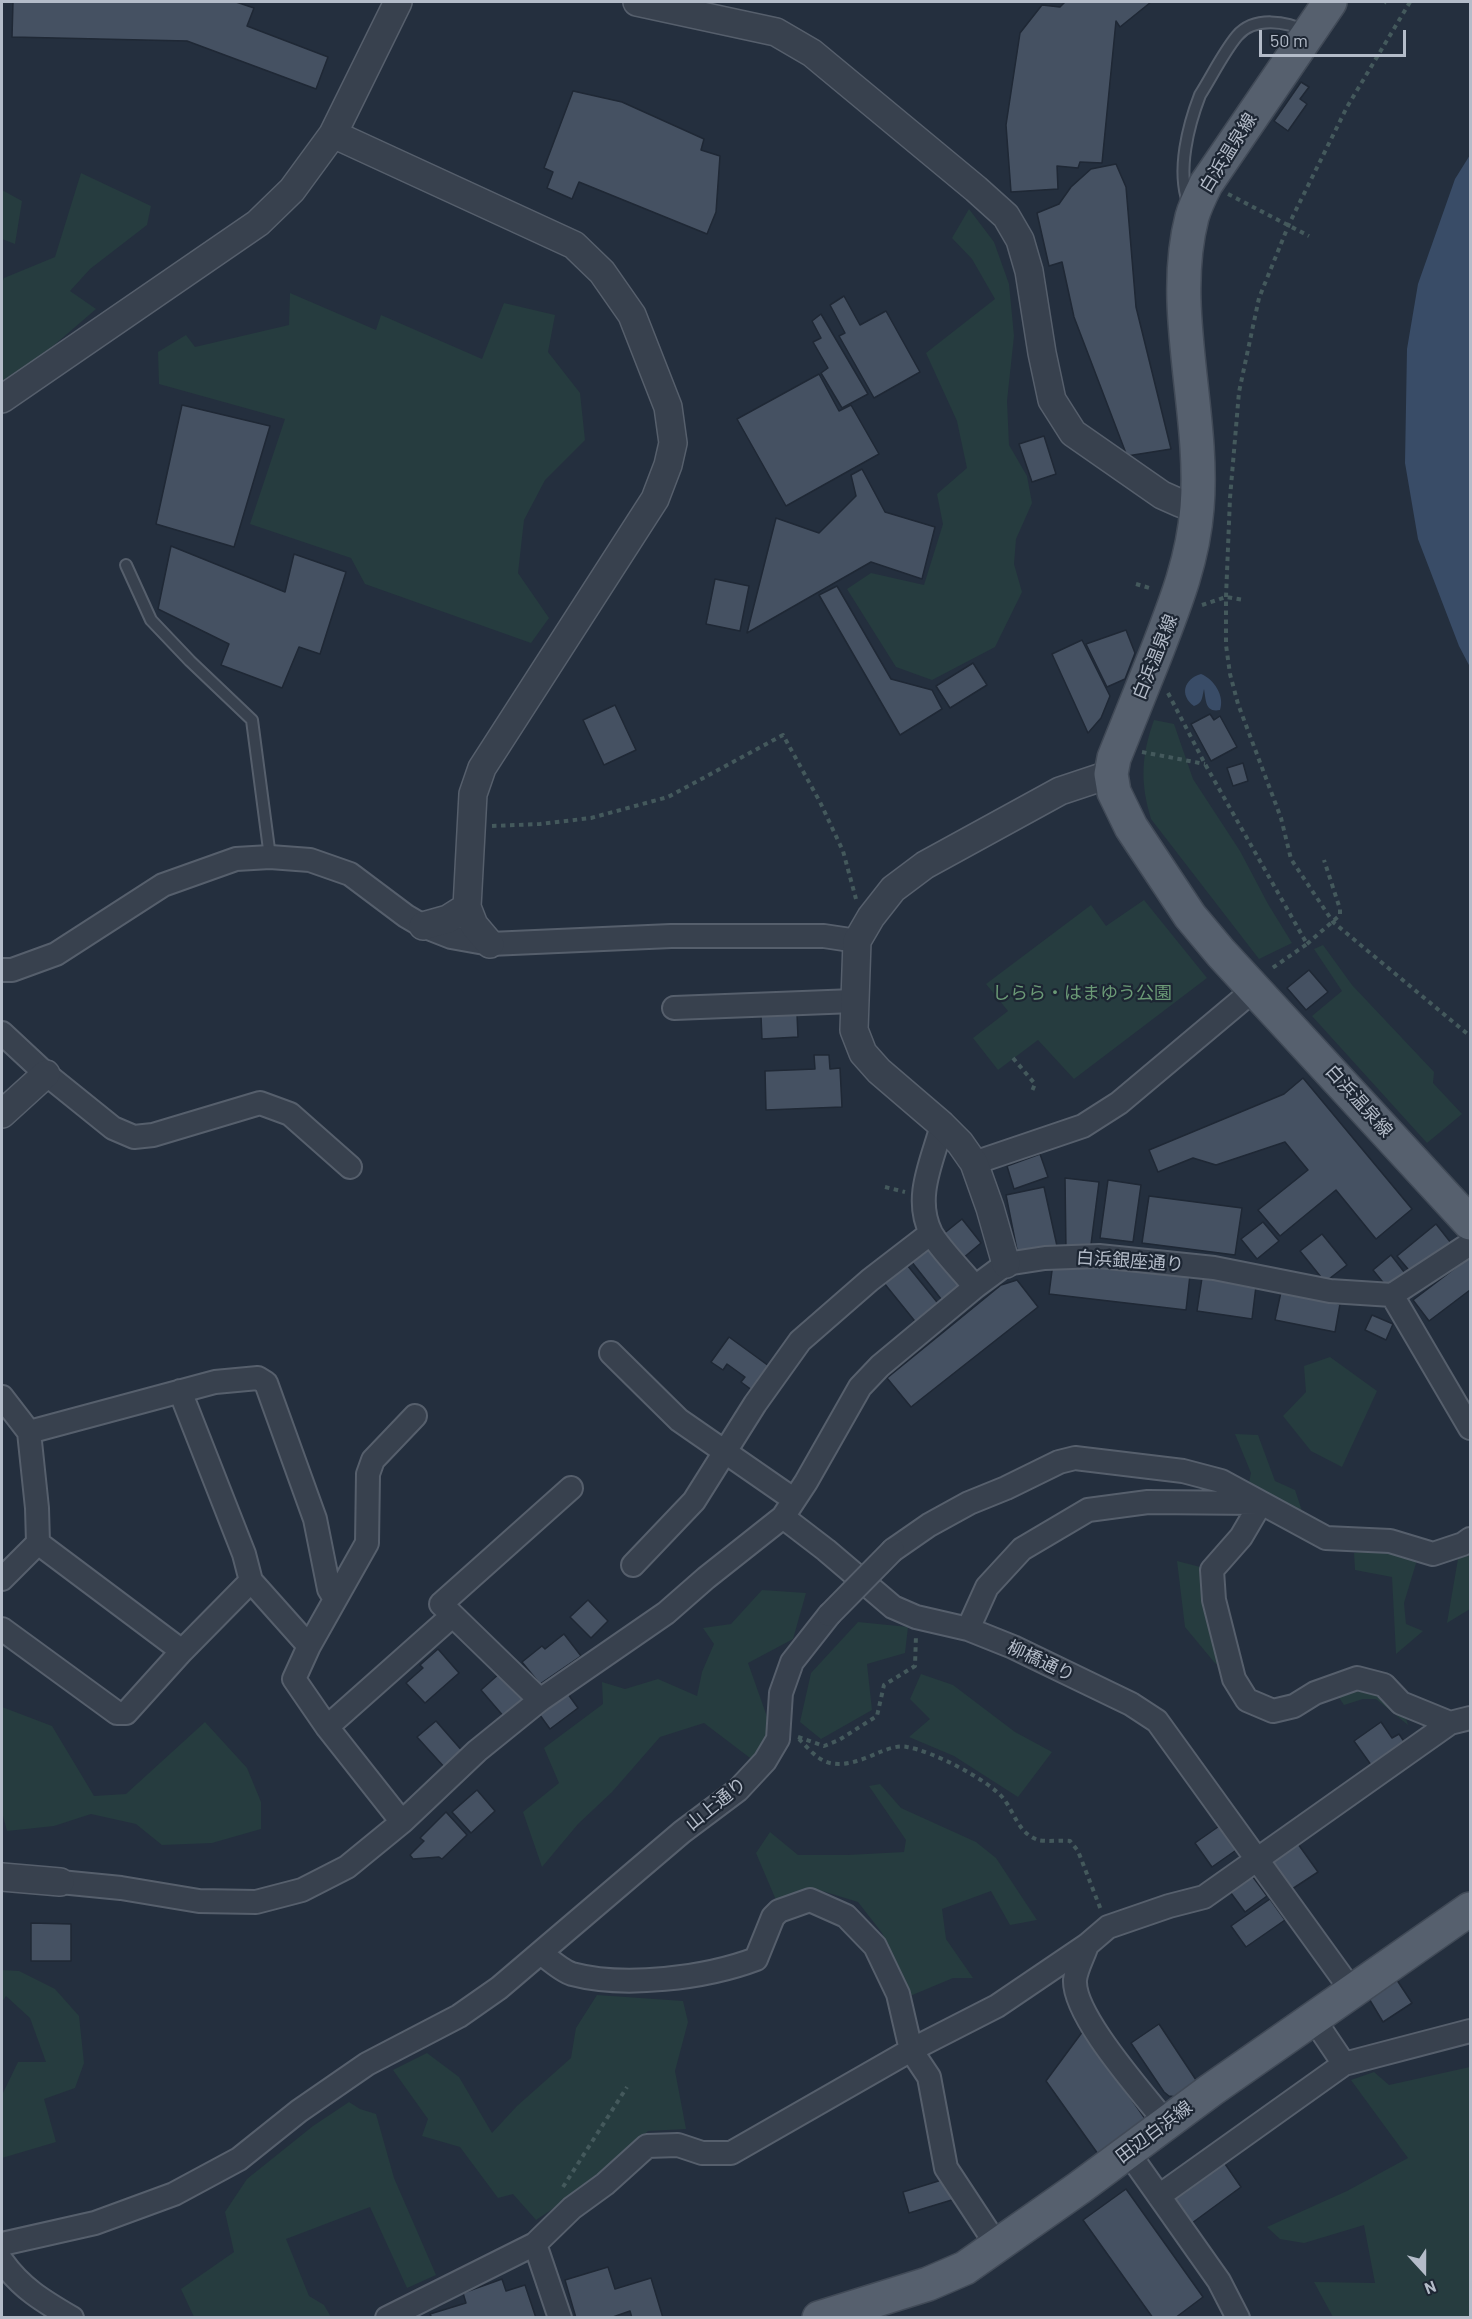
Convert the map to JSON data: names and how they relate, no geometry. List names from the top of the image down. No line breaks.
{"streets":{"main road":["白浜温泉線","田辺白浜線"],"street":["白浜銀座通り","柳橋通り","山上通り"]},"crossings":[["白浜銀座通り","柳橋通り"],["柳橋通り","田辺白浜線"]],"parks":["しらら・はまゆう公園"],"scale_bar":"50 m","north":"bottom"}
